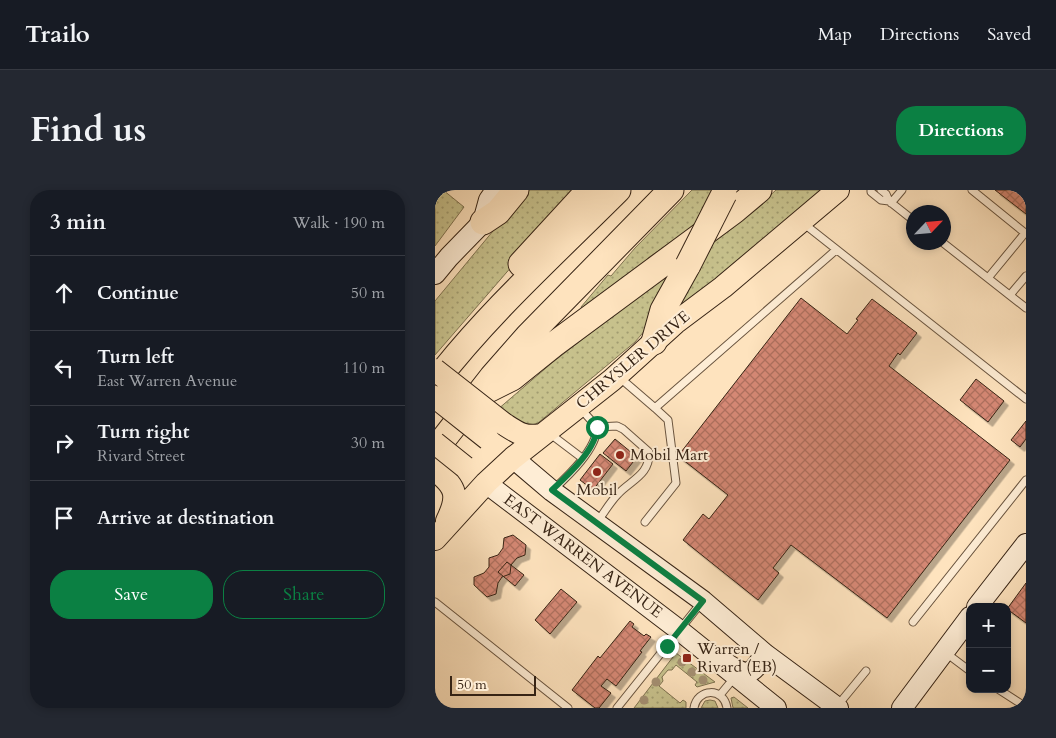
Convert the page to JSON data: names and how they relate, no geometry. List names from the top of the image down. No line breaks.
{"streets":{"main road":["CHRYSLER DRIVE","EAST WARREN AVENUE"]},"crossings":[["CHRYSLER DRIVE","EAST WARREN AVENUE"]],"places":{"other":["Mobil Mart","Mobil"],"transit":["Warren / Rivard (EB)"]},"scale_bar":"50 m","north":"top right","page":{"header":"Trailo","nav":["Map","Directions","Saved"],"title":"Find us","buttons":["Directions",["Save","Share"]],"heading":["3 min","Walk · 190 m"],"list":[["Continue","50 m"],["Turn left","East Warren Avenue","110 m"],["Turn right","Rivard Street","30 m"],"Arrive at destination"],"map_buttons":["+","−"],"scale":"50 m"}}
